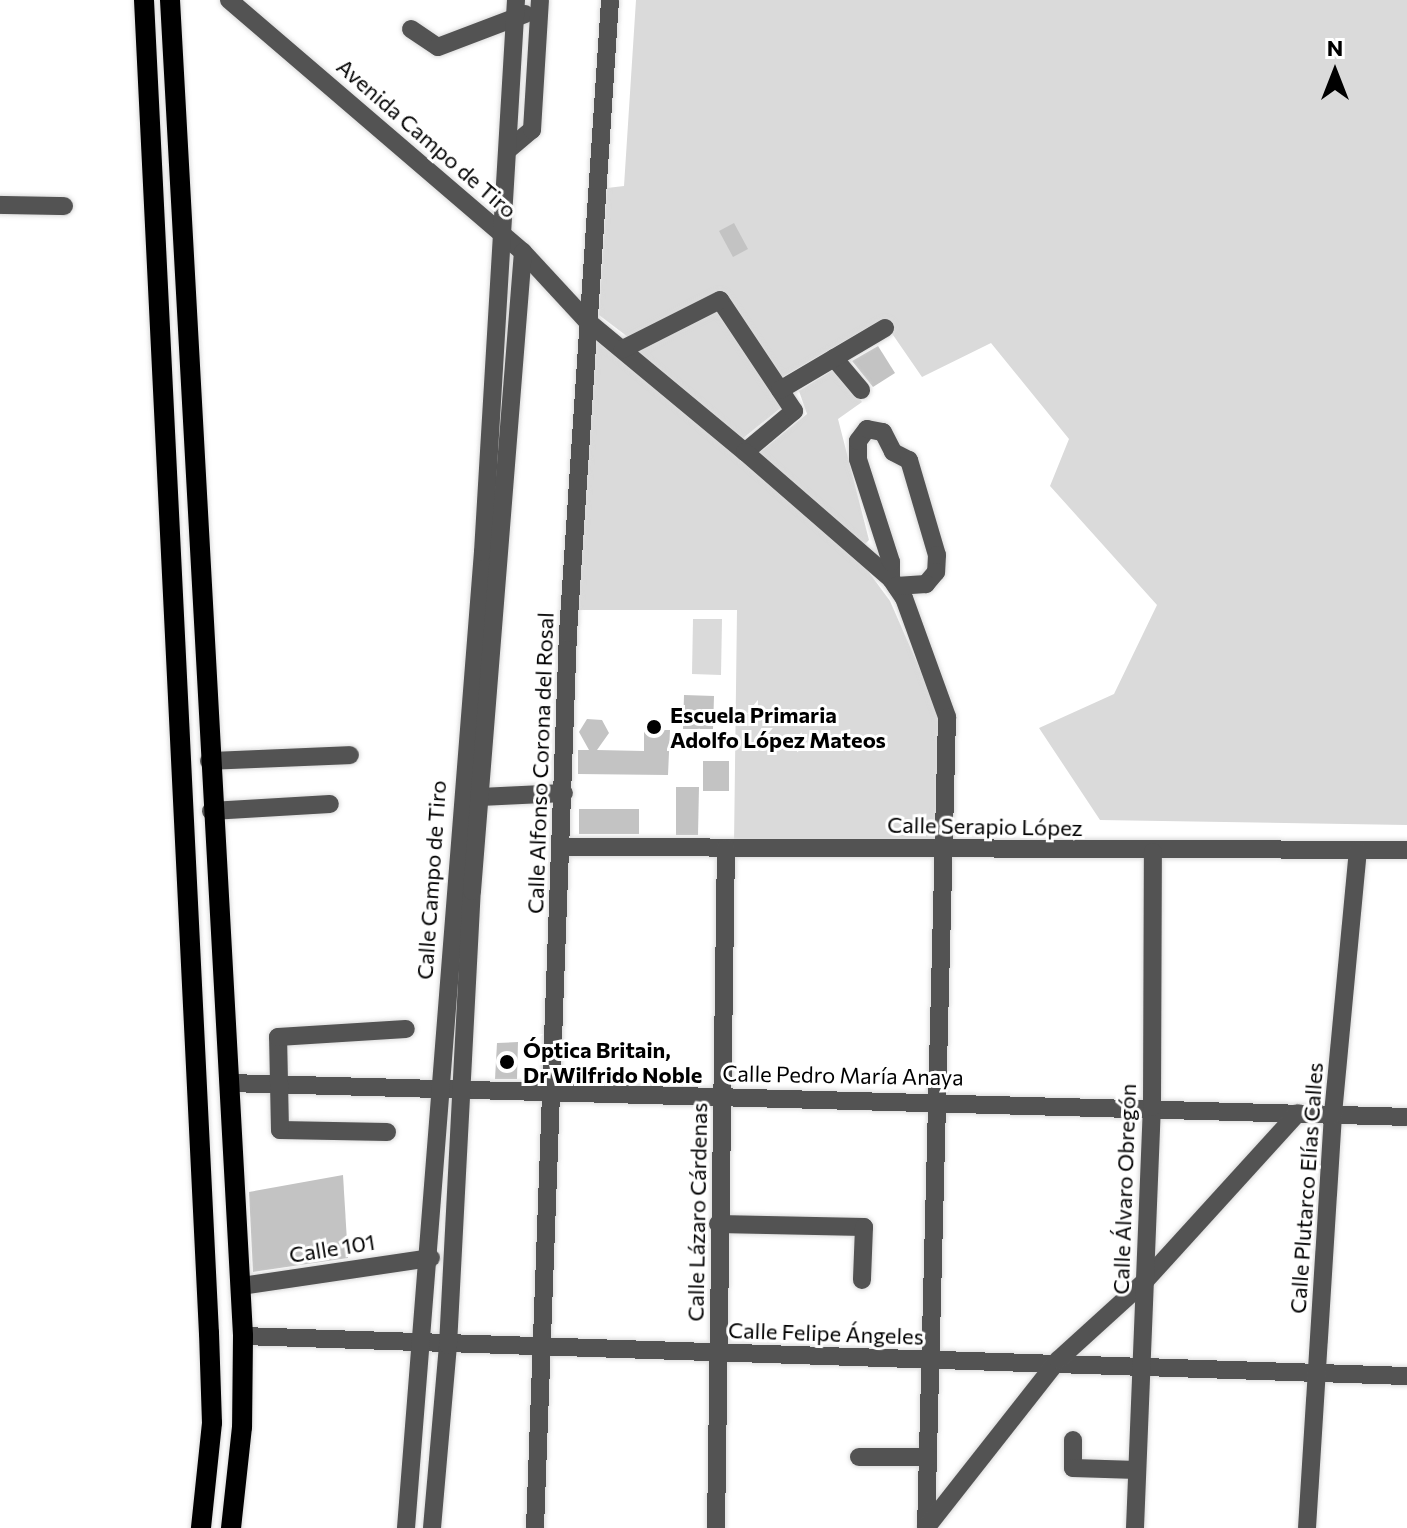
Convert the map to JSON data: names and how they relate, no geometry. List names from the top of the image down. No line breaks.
{"streets":{"street":["Avenida Campo de Tiro","Calle Alfonso Corona del Rosal","Calle Serapio López","Calle Campo de Tiro","Calle Pedro María Anaya","Calle Plutarco Elías Calles","Calle Álvaro Obregón","Calle Lázaro Cárdenas","Calle 101","Calle Felipe Ángeles"]},"crossings":[["Avenida Campo de Tiro","Calle Alfonso Corona del Rosal"],["Avenida Campo de Tiro","Calle Campo de Tiro"],["Calle Alfonso Corona del Rosal","Calle Serapio López"],["Calle Alfonso Corona del Rosal","Calle Pedro María Anaya"],["Calle Alfonso Corona del Rosal","Calle Felipe Ángeles"],["Calle Serapio López","Calle Plutarco Elías Calles"],["Calle Serapio López","Calle Álvaro Obregón"],["Calle Serapio López","Calle Lázaro Cárdenas"],["Calle Campo de Tiro","Calle Pedro María Anaya"],["Calle Campo de Tiro","Calle 101"],["Calle Campo de Tiro","Calle Felipe Ángeles"],["Calle Pedro María Anaya","Calle Plutarco Elías Calles"],["Calle Pedro María Anaya","Calle Álvaro Obregón"],["Calle Pedro María Anaya","Calle Lázaro Cárdenas"],["Calle Plutarco Elías Calles","Calle Felipe Ángeles"],["Calle Álvaro Obregón","Calle Felipe Ángeles"],["Calle Lázaro Cárdenas","Calle Felipe Ángeles"]],"places":["Escuela Primaria Adolfo López Mateos","Óptica Britain, Dr Wilfrido Noble"],"north":"top"}
